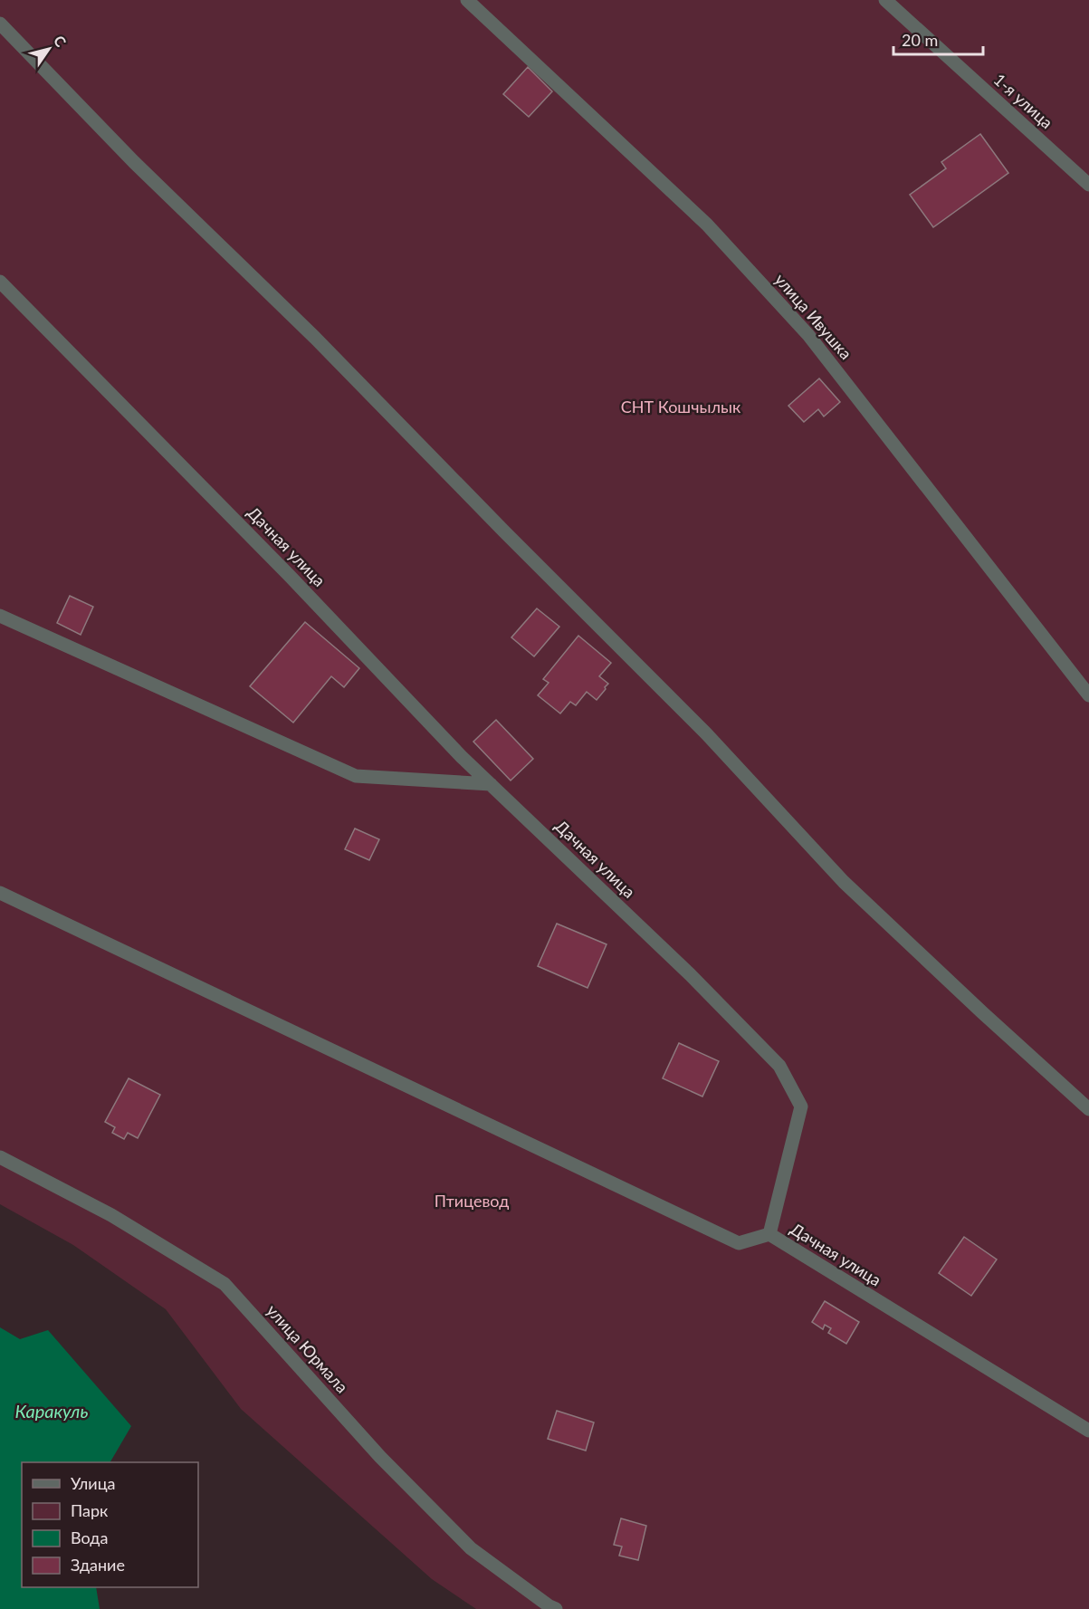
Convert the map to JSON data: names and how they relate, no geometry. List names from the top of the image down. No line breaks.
{"streets":{"street":["1-я улица","улица Ивушка","Дачная улица","улица Юрмала"]},"water":["Каракуль"],"parks":["СНТ Кошчылык","Птицевод"],"legend":["Улица","Парк","Вода","Здание"],"scale_bar":"20 m","north":"top right"}
